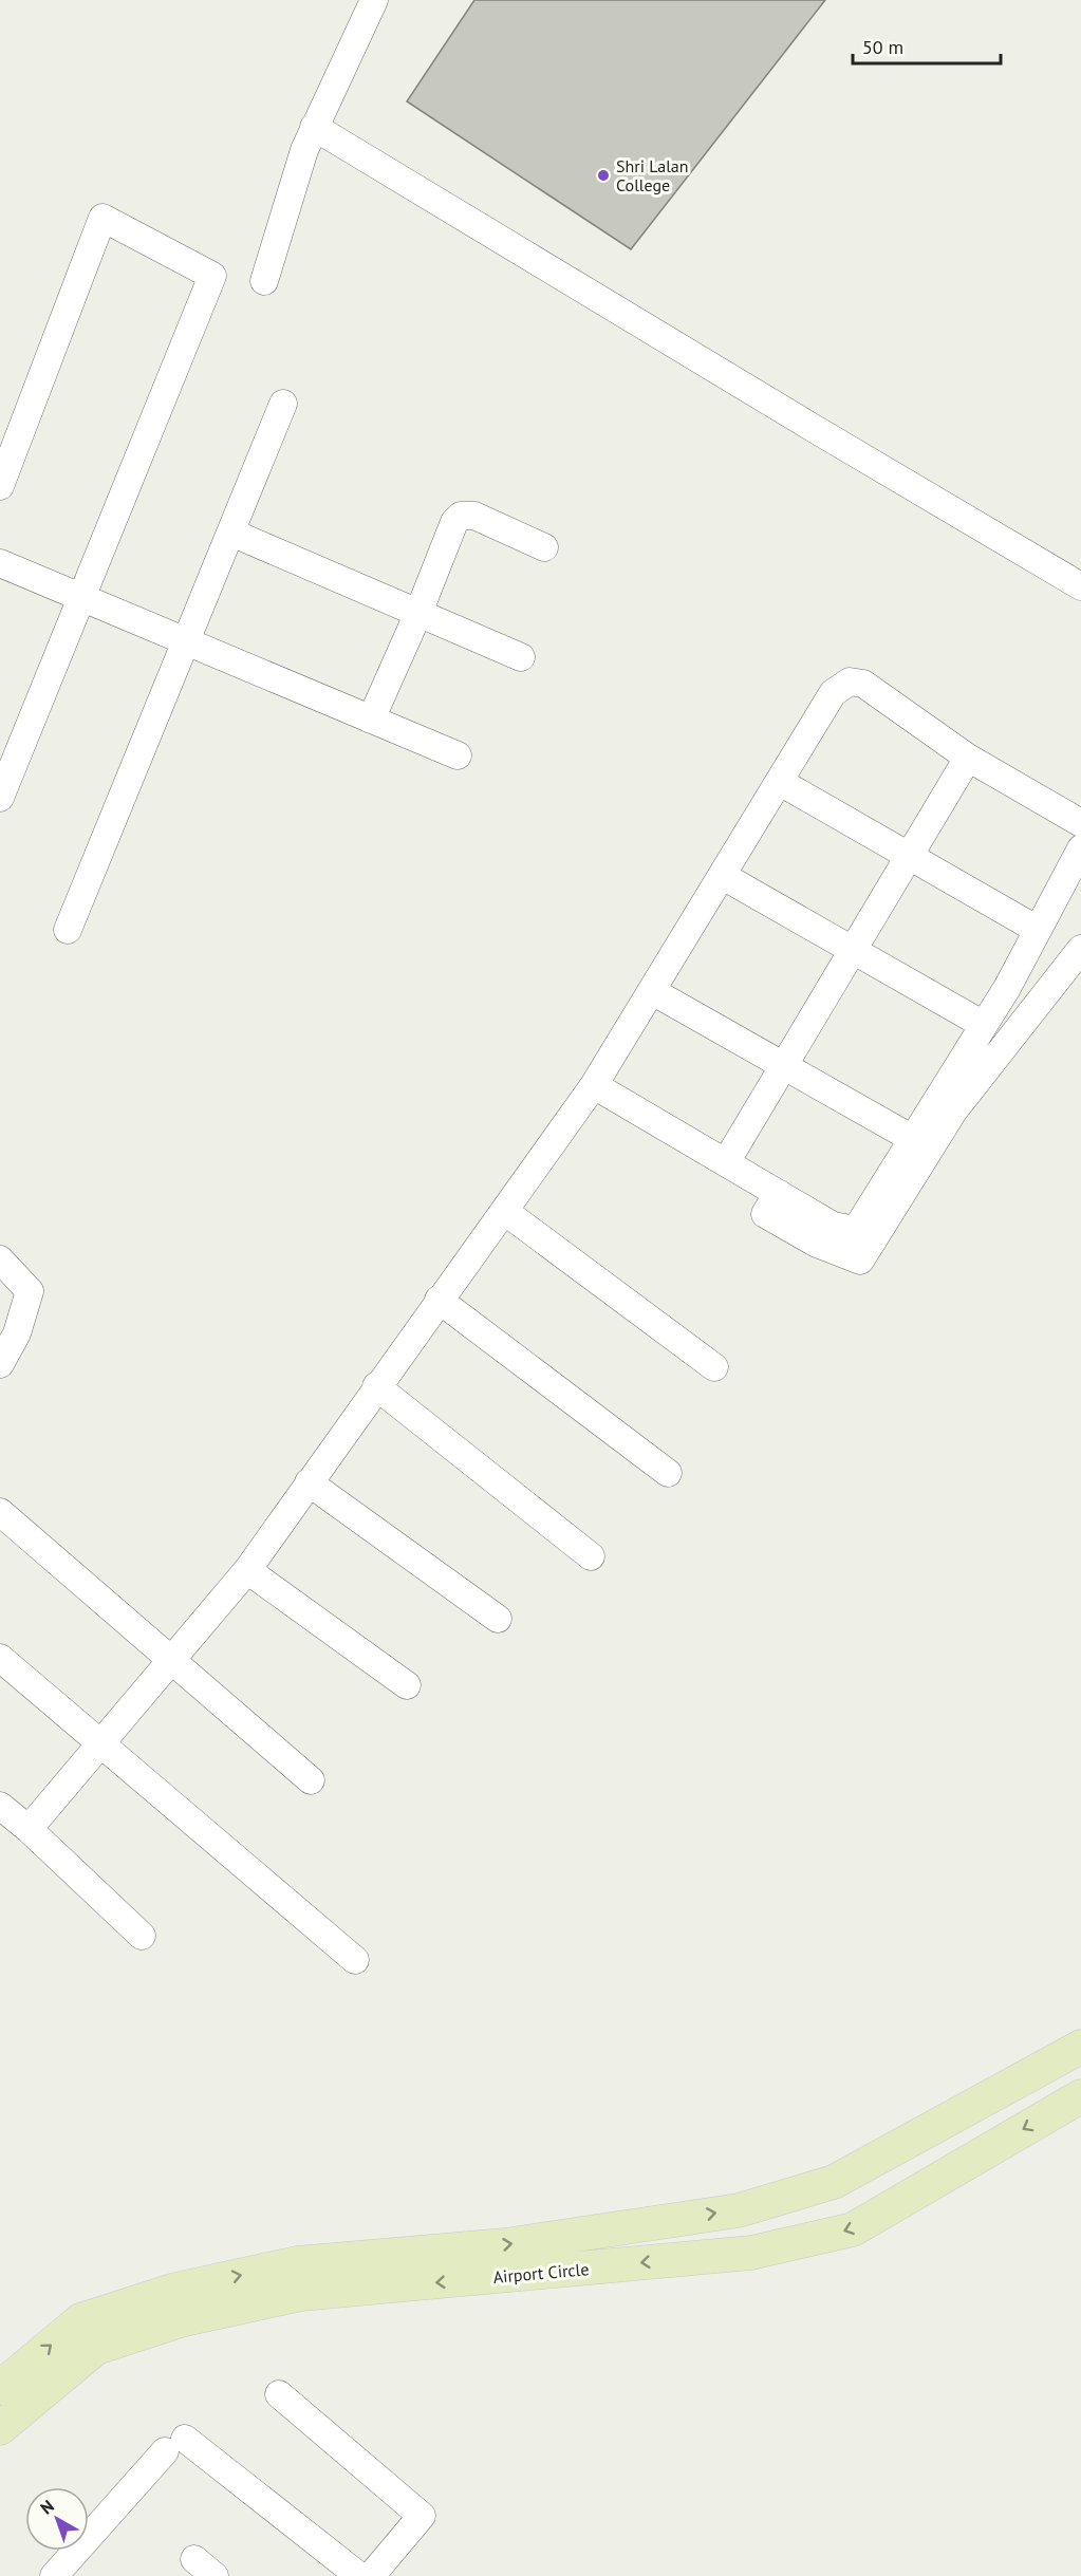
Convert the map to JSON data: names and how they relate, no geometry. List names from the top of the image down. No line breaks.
{"streets":{"main road":["Airport Circle"]},"places":["Shri Lalan College"],"scale_bar":"50 m","north":"top left"}
